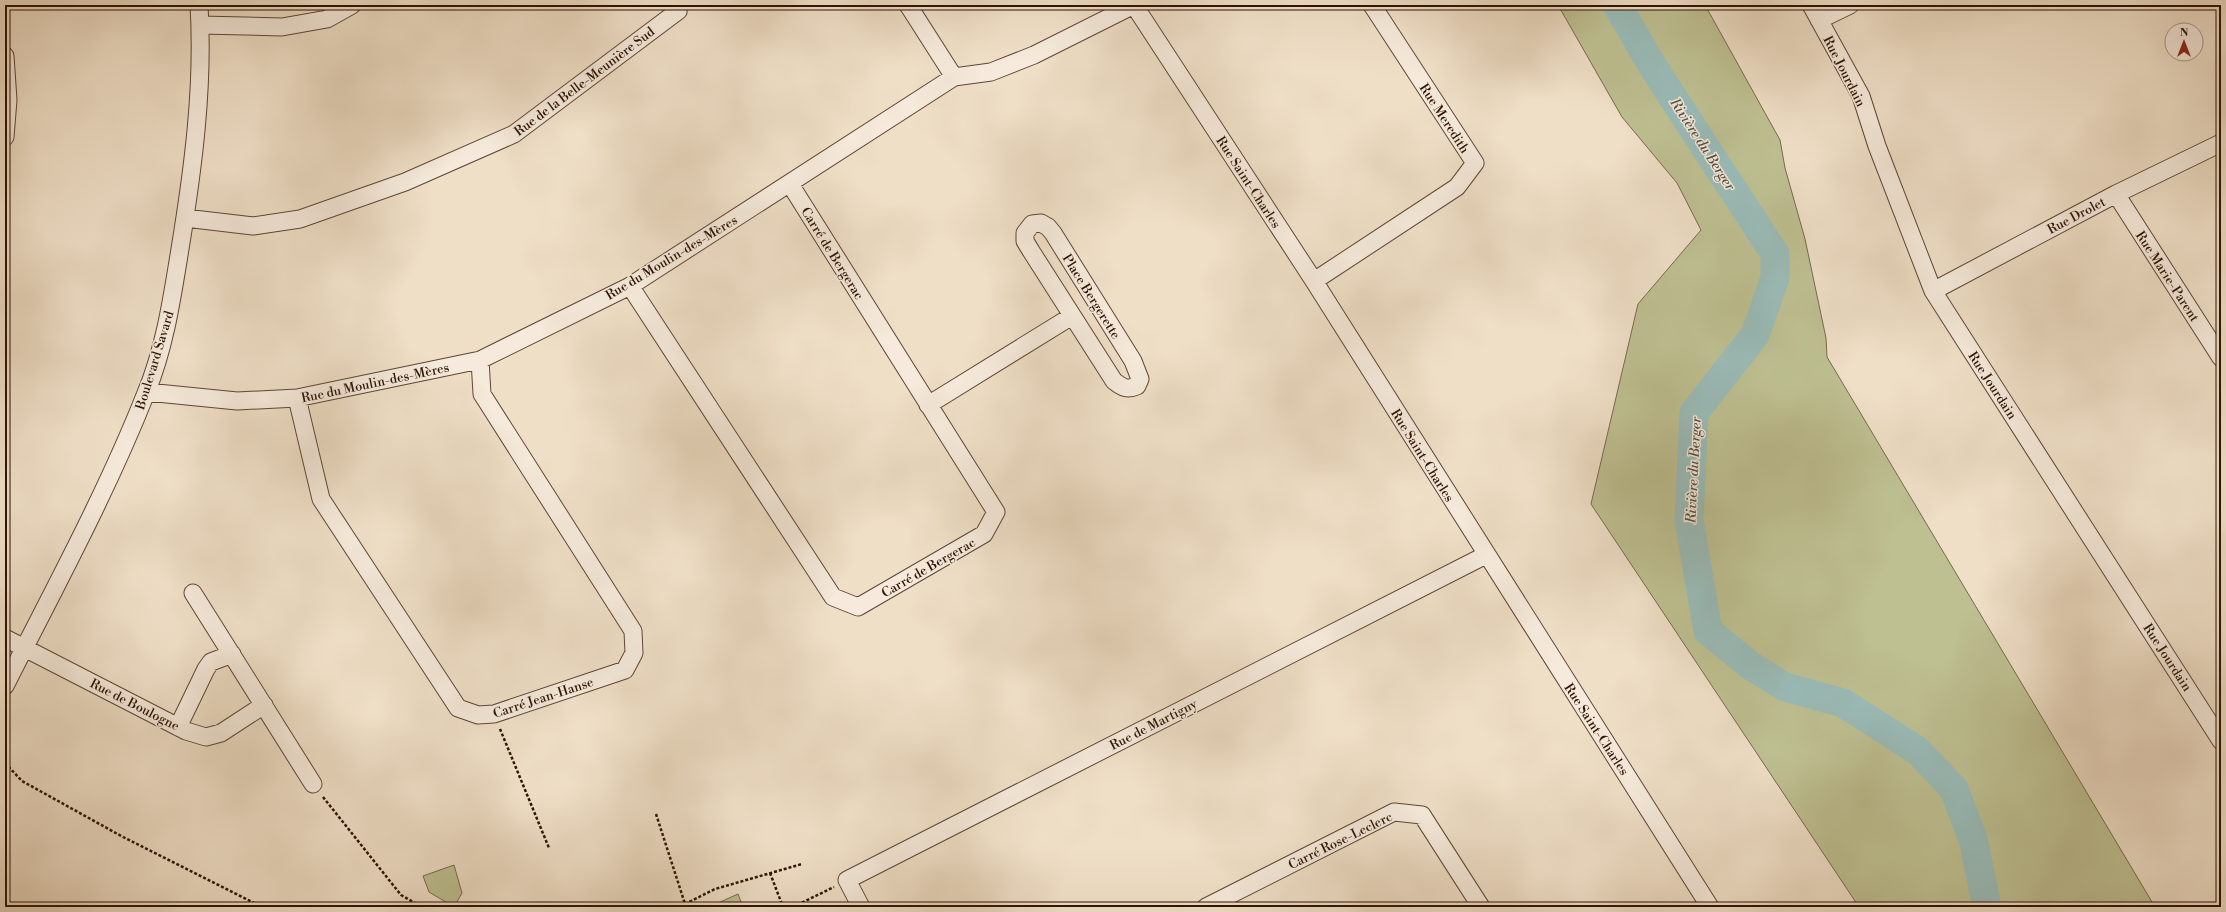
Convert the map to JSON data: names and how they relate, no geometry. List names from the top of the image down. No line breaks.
{"streets":{"street":["Rue Jourdain","Rue de la Belle-Meunière Sud","Rue Meredith","Rue Saint-Charles","Rue Drolet","Carré de Bergerac","Rue du Moulin-des-Mères","Rue Marie-Parent","Place Bergerette","Boulevard Savard","Carré Jean-Hanse","Rue de Boulogne","Rue de Martigny","Carré Rose-Leclerc"]},"crossings":[["Rue Jourdain","Rue Drolet"],["Rue de la Belle-Meunière Sud","Boulevard Savard"],["Rue Meredith","Rue Saint-Charles"],["Rue Saint-Charles","Rue du Moulin-des-Mères"],["Rue Saint-Charles","Rue de Martigny"],["Rue Drolet","Rue Marie-Parent"],["Carré de Bergerac","Rue du Moulin-des-Mères"],["Rue du Moulin-des-Mères","Boulevard Savard"],["Rue du Moulin-des-Mères","Carré Jean-Hanse"],["Boulevard Savard","Rue de Boulogne"]],"water":["Rivière du Berger"],"north":"top"}
